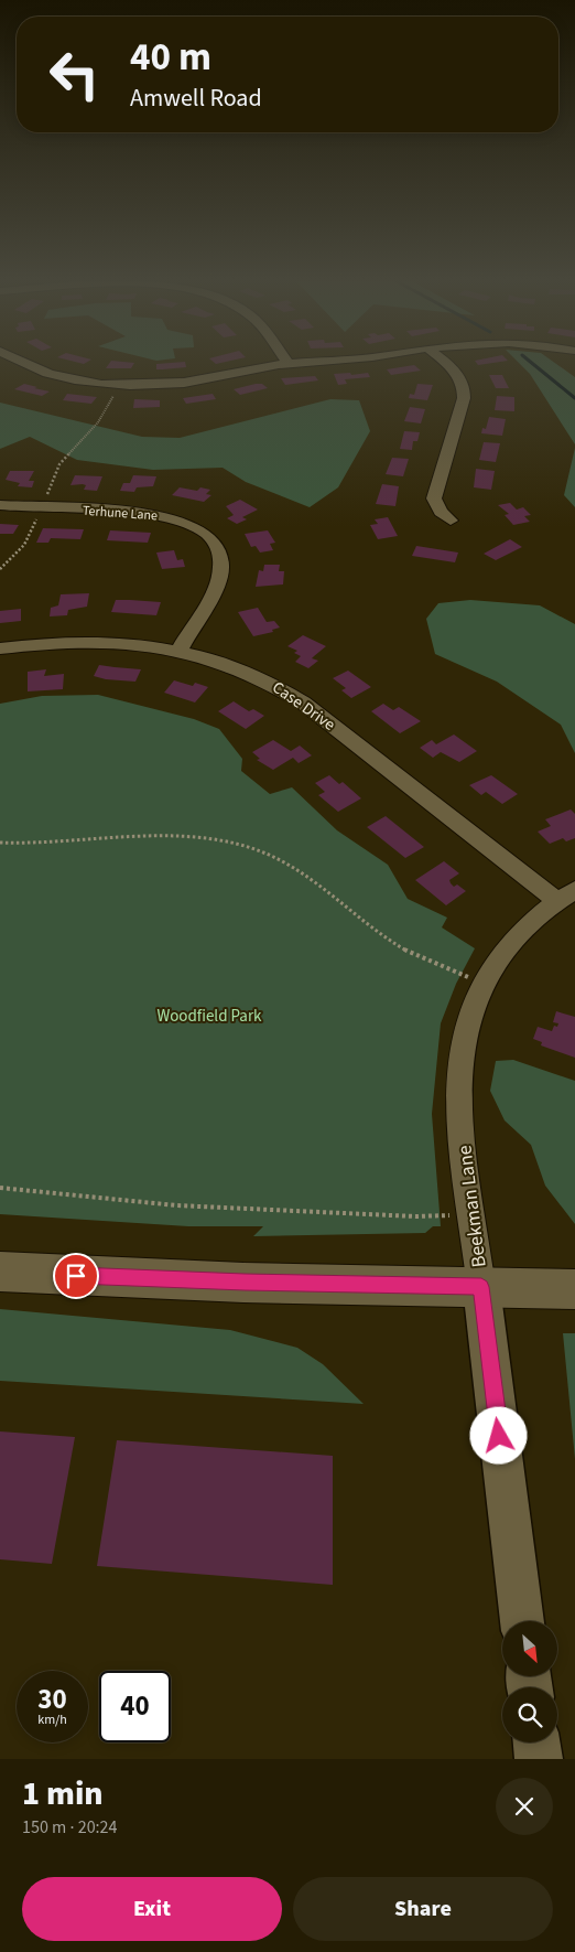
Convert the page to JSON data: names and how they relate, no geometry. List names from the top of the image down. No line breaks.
{"streets":{"street":["Terhune Lane","Case Drive","Beekman Lane"]},"crossings":[["Terhune Lane","Case Drive"],["Case Drive","Beekman Lane"]],"parks":["Woodfield Park"],"north":"bottom right","page":{"turn":["40 m","Amwell Road"],"speed":"30 km/h","limit":"40","heading":["1 min","150 m · 20:24"],"buttons":["Exit","Share"]}}
